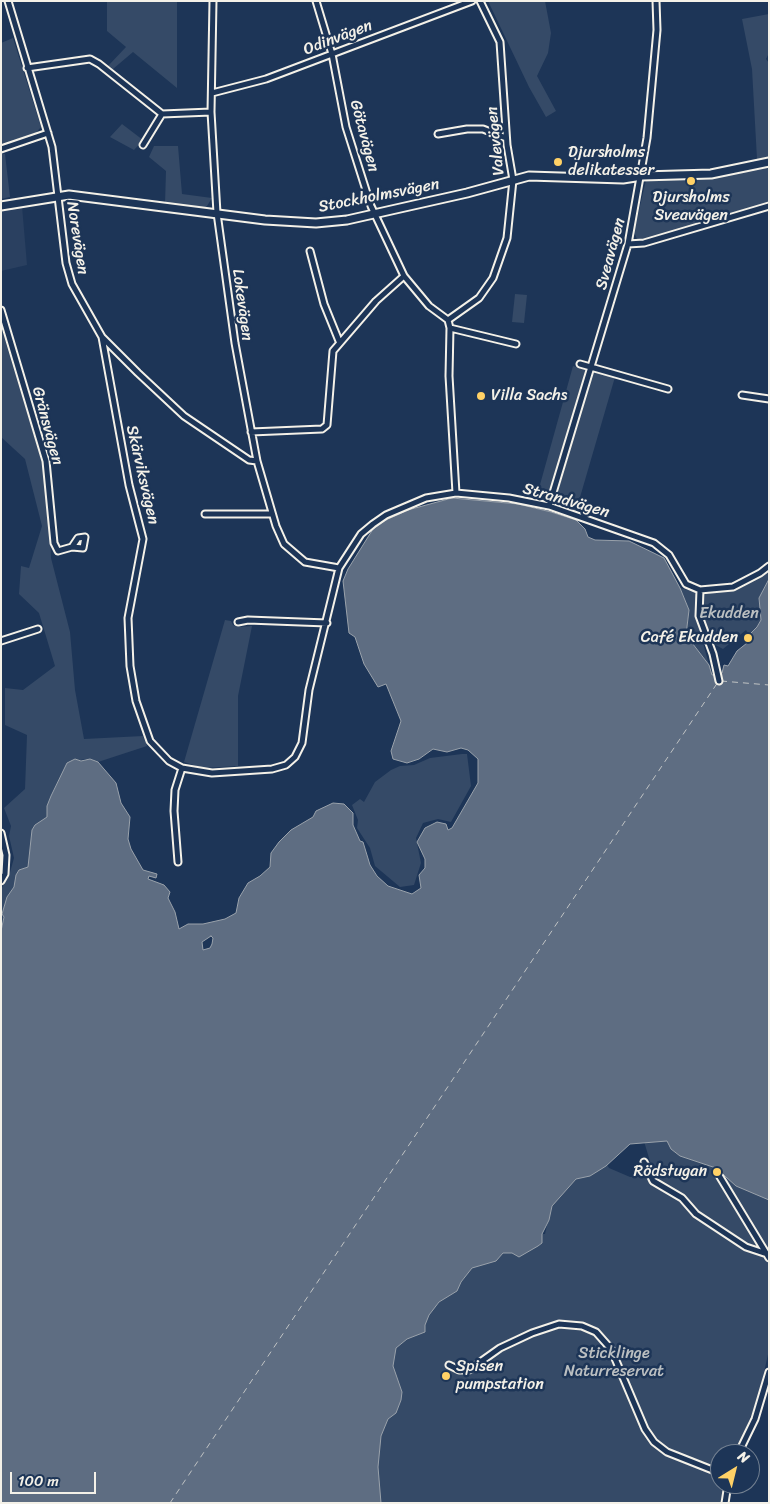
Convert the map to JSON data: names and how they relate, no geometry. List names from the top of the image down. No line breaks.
{"streets":{"street":["Odinvägen","Götavägen","Valevägen","Stockholmsvägen","Norevägen","Sveavägen","Lokevägen","Gränsvägen","Skärviksvägen","Strandvägen"]},"crossings":[["Odinvägen","Götavägen"],["Odinvägen","Lokevägen"],["Götavägen","Valevägen"],["Götavägen","Stockholmsvägen"],["Valevägen","Stockholmsvägen"],["Stockholmsvägen","Norevägen"],["Stockholmsvägen","Sveavägen"],["Stockholmsvägen","Lokevägen"],["Norevägen","Lokevägen"],["Norevägen","Skärviksvägen"],["Sveavägen","Strandvägen"],["Lokevägen","Skärviksvägen"],["Lokevägen","Strandvägen"],["Skärviksvägen","Strandvägen"]],"parks":["Ekudden","Sticklinge Naturreservat"],"places":["Djursholms delikatesser","Djursholms Sveavägen","Villa Sachs","Café Ekudden","Rödstugan","Spisen pumpstation"],"scale_bar":"100 m","north":"top right"}
